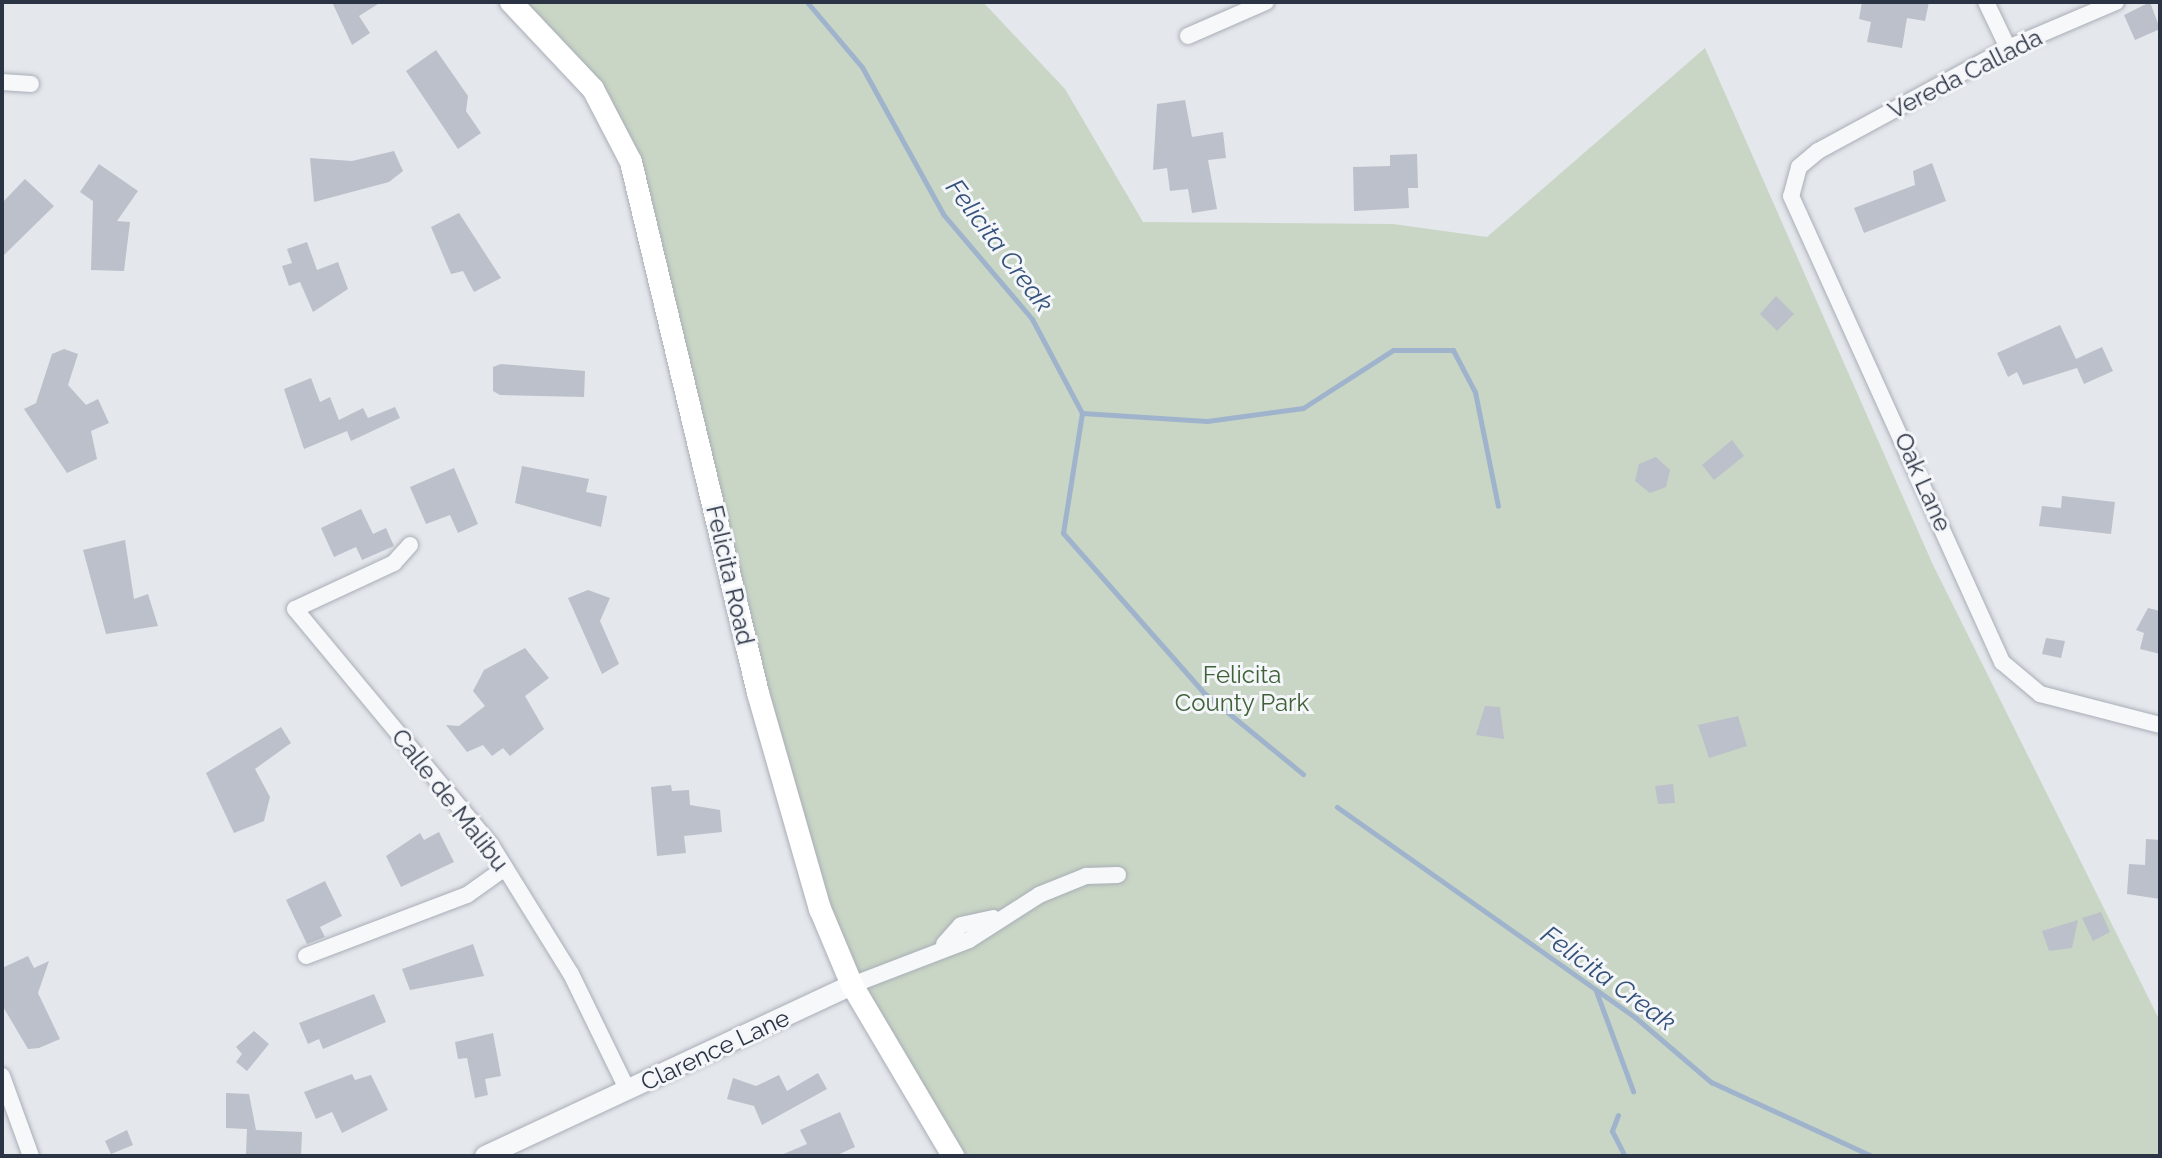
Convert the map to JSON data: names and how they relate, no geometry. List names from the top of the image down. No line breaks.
{"streets":{"main road":["Felicita Road"],"street":["Vereda Callada","Oak Lane","Calle de Malibu","Clarence Lane"]},"crossings":[["Vereda Callada","Oak Lane"],["Felicita Road","Clarence Lane"],["Calle de Malibu","Clarence Lane"]],"water":["Felicita Creak"],"parks":["Felicita County Park"]}
